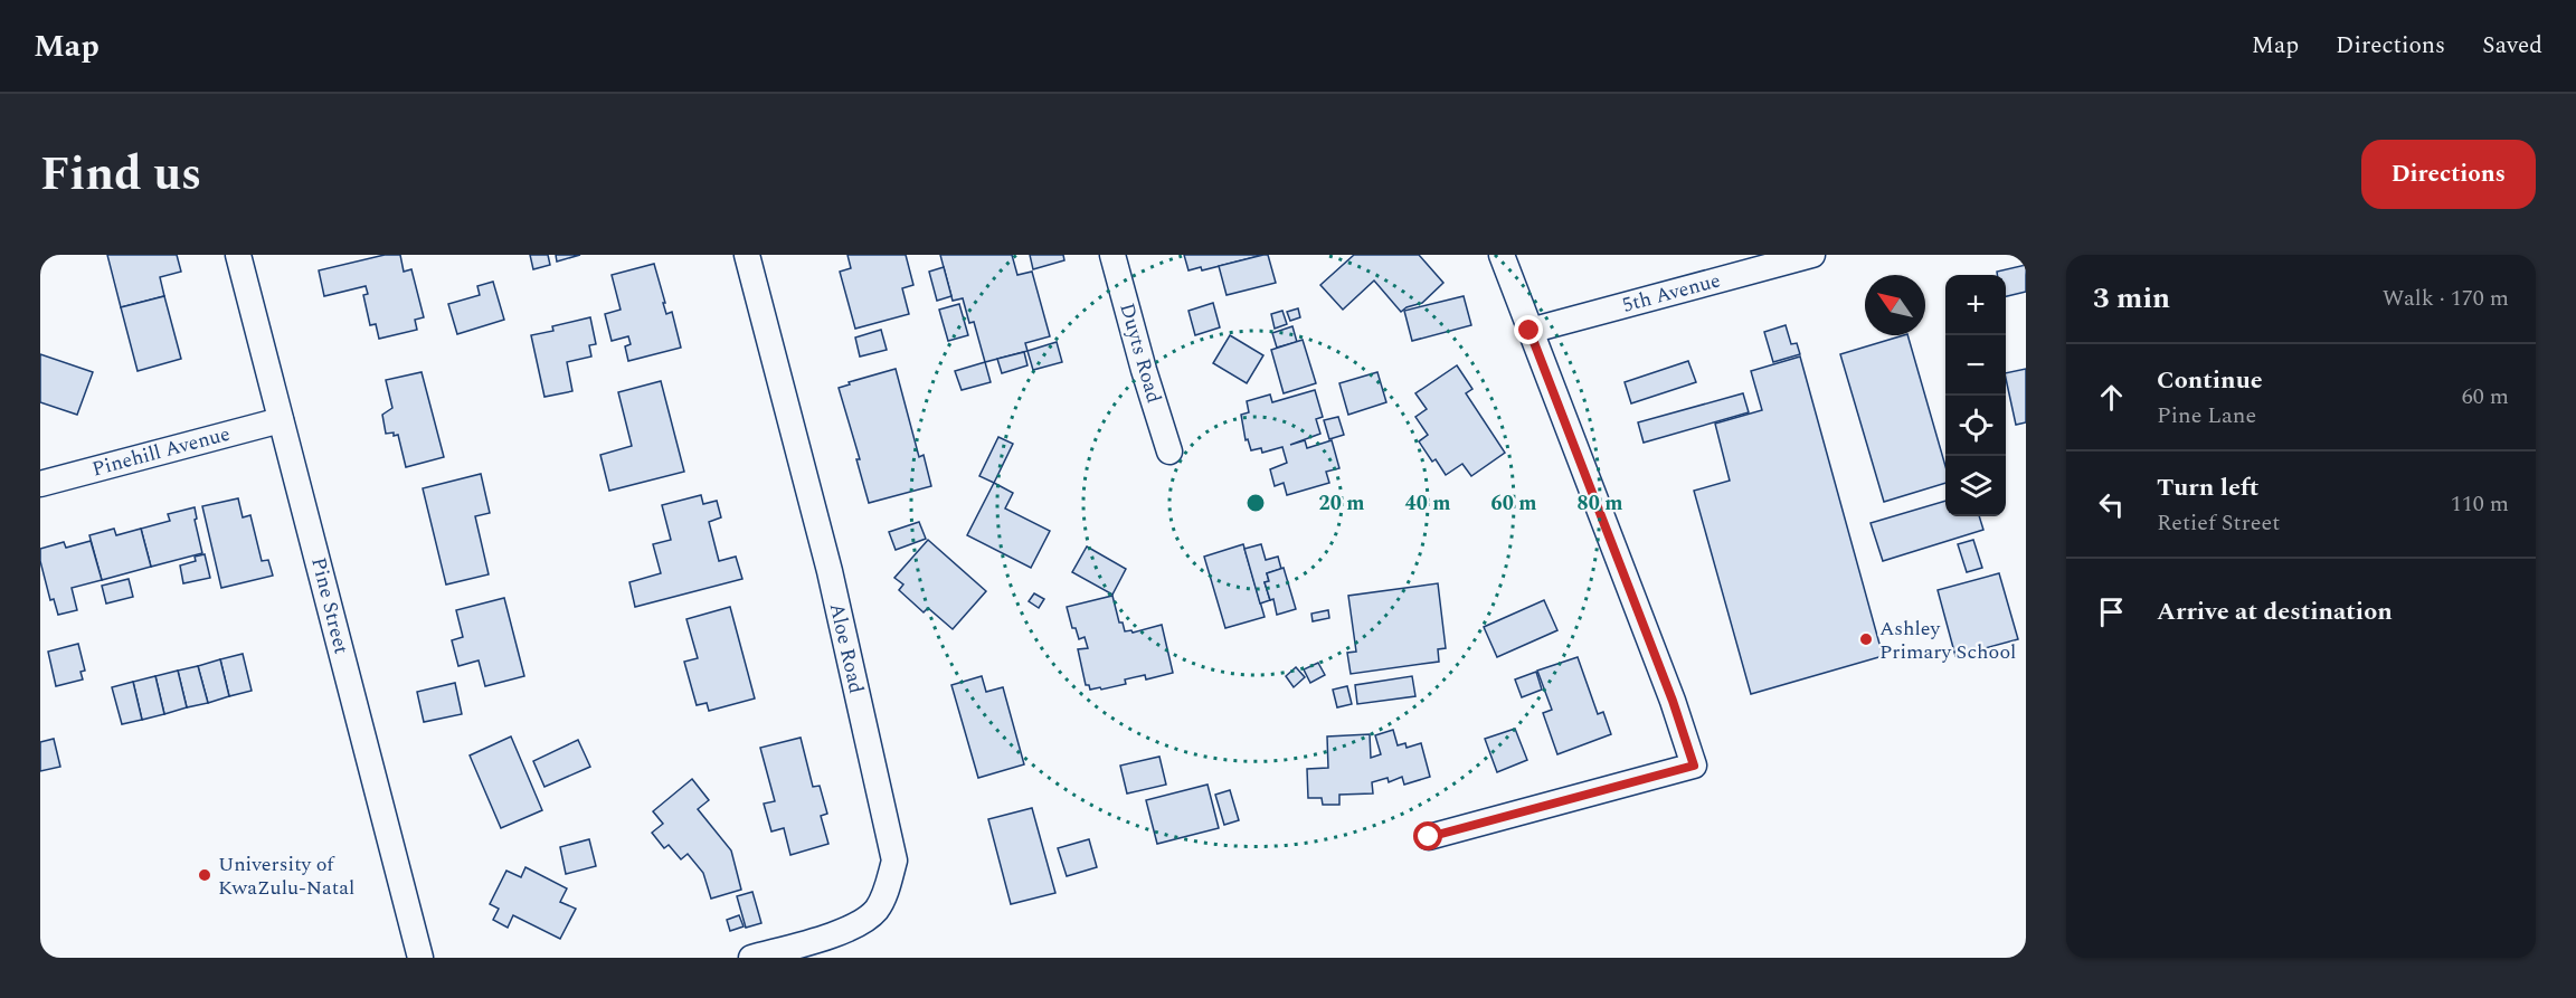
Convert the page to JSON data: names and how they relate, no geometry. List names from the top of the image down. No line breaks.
{"streets":{"street":["5th Avenue","Duyts Road","Pinehill Avenue","Pine Street","Aloe Road"]},"crossings":[["Pinehill Avenue","Pine Street"]],"places":["Ashley Primary School","University of KwaZulu-Natal"],"north":"top left","page":{"header":"Map","nav":["Map","Directions","Saved"],"title":"Find us","buttons":"Directions","heading":["3 min","Walk · 170 m"],"map_buttons":["+","−"],"list":[["Continue","Pine Lane","60 m"],["Turn left","Retief Street","110 m"],"Arrive at destination"]},"rings":["20 m","40 m","60 m","80 m"]}
